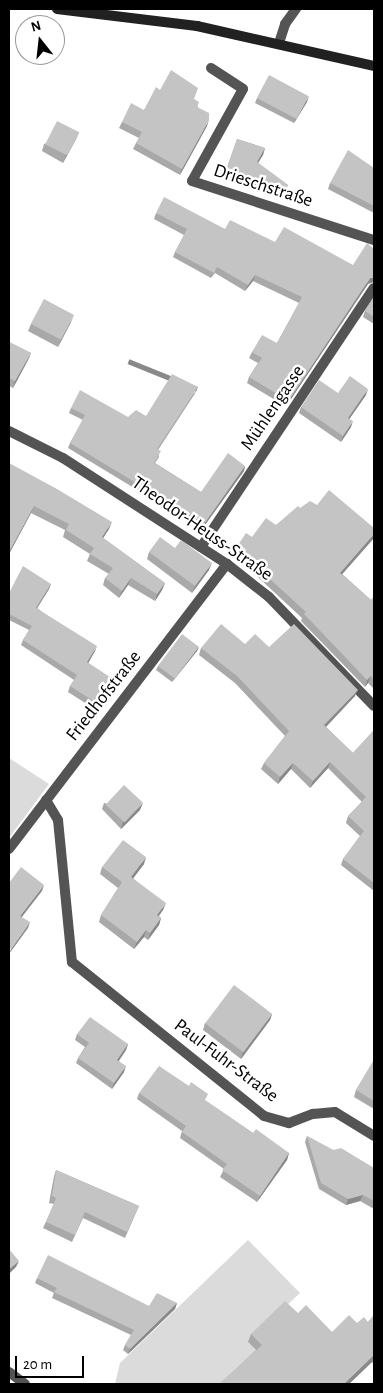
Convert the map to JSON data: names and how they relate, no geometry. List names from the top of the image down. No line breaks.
{"streets":{"street":["Drieschstraße","Mühlengasse","Theodor-Heuss-Straße","Friedhofstraße","Paul-Fuhr-Straße"]},"crossings":[["Mühlengasse","Theodor-Heuss-Straße"],["Theodor-Heuss-Straße","Friedhofstraße"],["Friedhofstraße","Paul-Fuhr-Straße"]],"scale_bar":"20 m","north":"top"}
